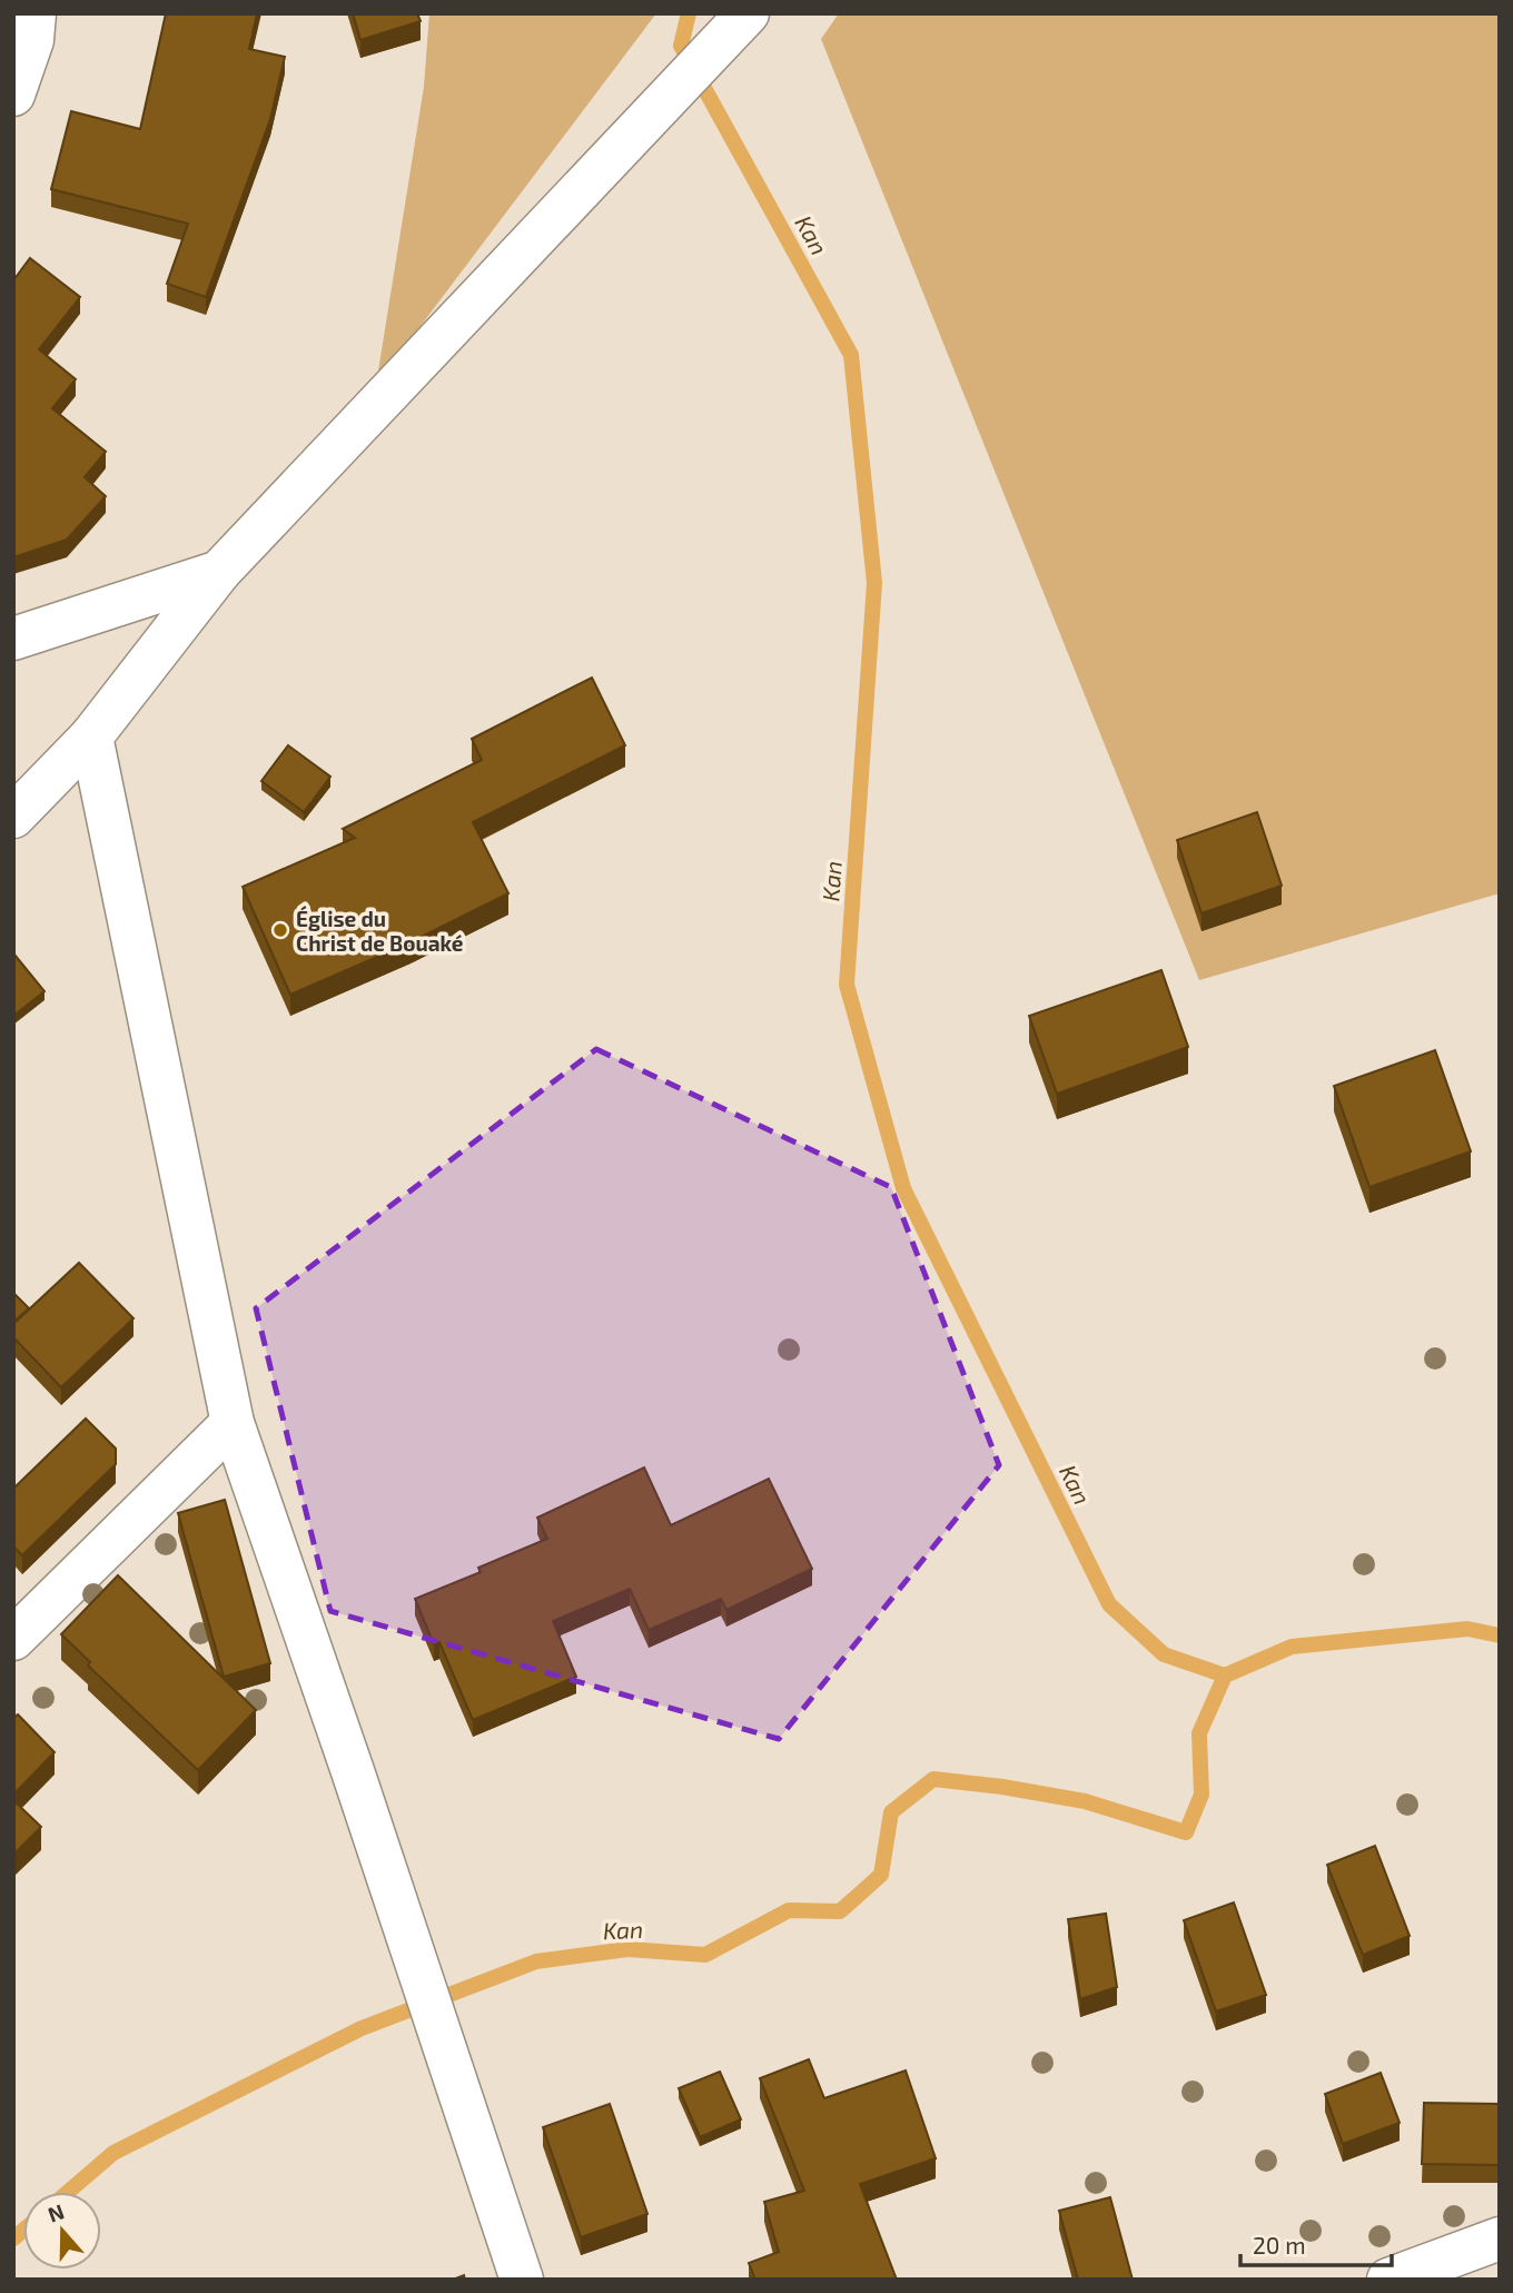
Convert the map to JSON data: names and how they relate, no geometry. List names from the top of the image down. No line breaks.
{"water":["Kan"],"places":["Église du Christ de Bouaké"],"scale_bar":"20 m","north":"top"}
